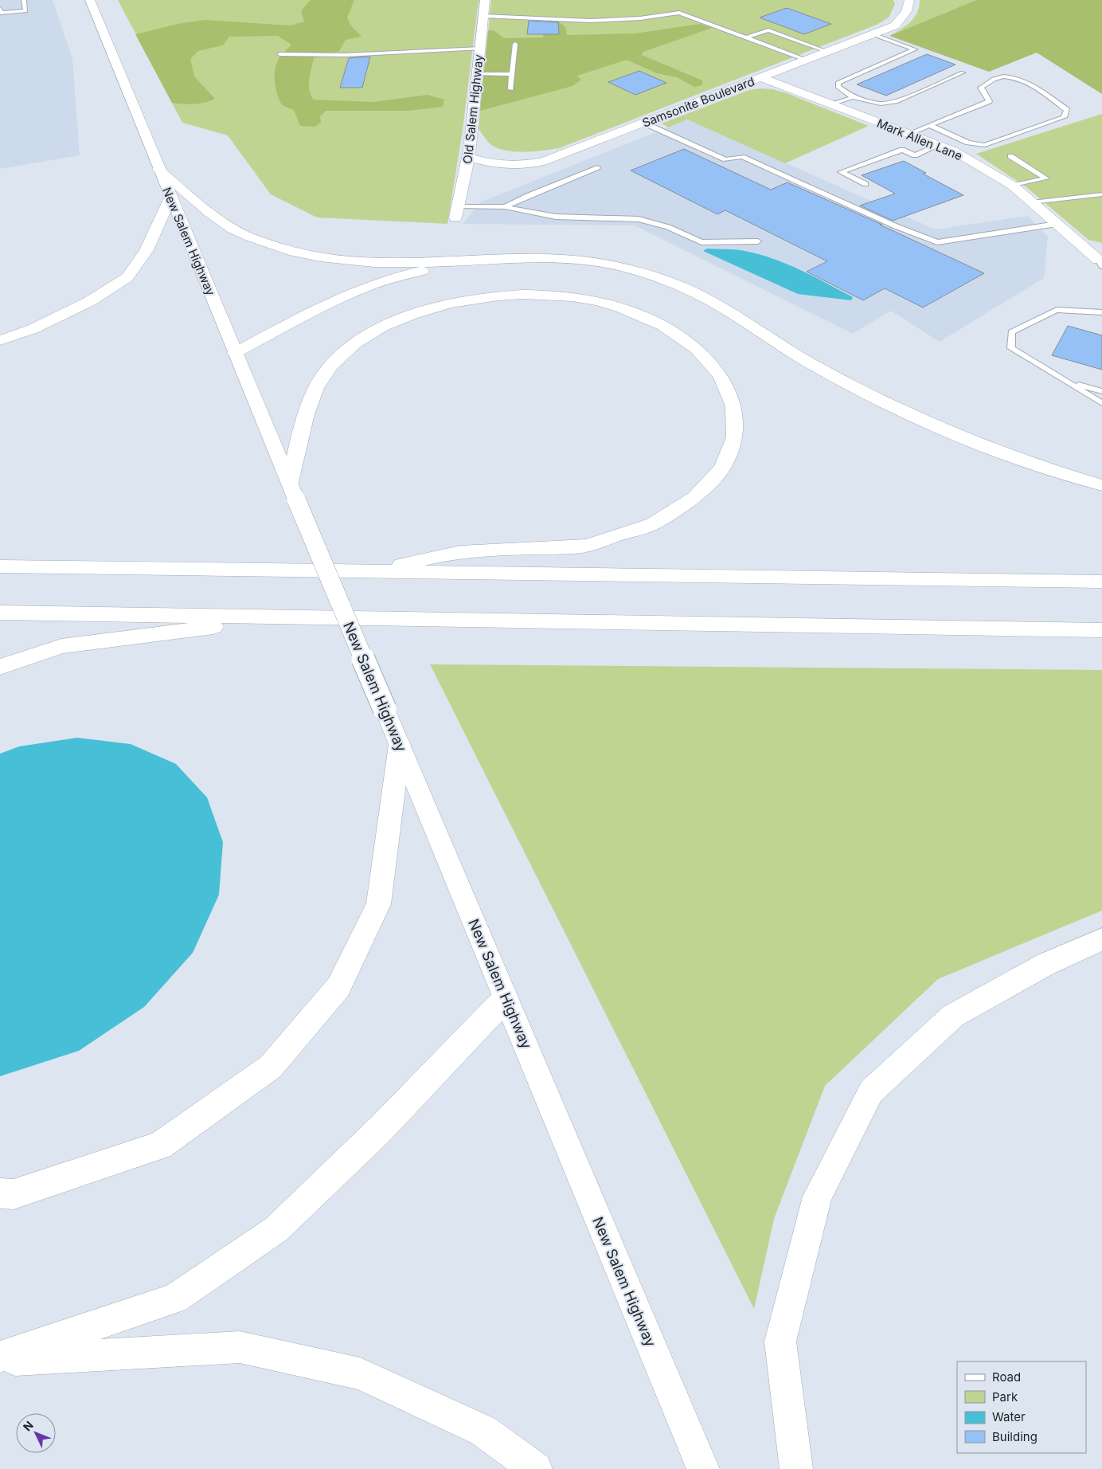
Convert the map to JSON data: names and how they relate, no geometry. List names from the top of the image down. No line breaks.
{"streets":{"main road":["Samsonite Boulevard","Old Salem Highway","Mark Allen Lane","New Salem Highway"]},"crossings":[["Samsonite Boulevard","Old Salem Highway"],["Samsonite Boulevard","Mark Allen Lane"]],"legend":["Road","Park","Water","Building"],"north":"top left"}
